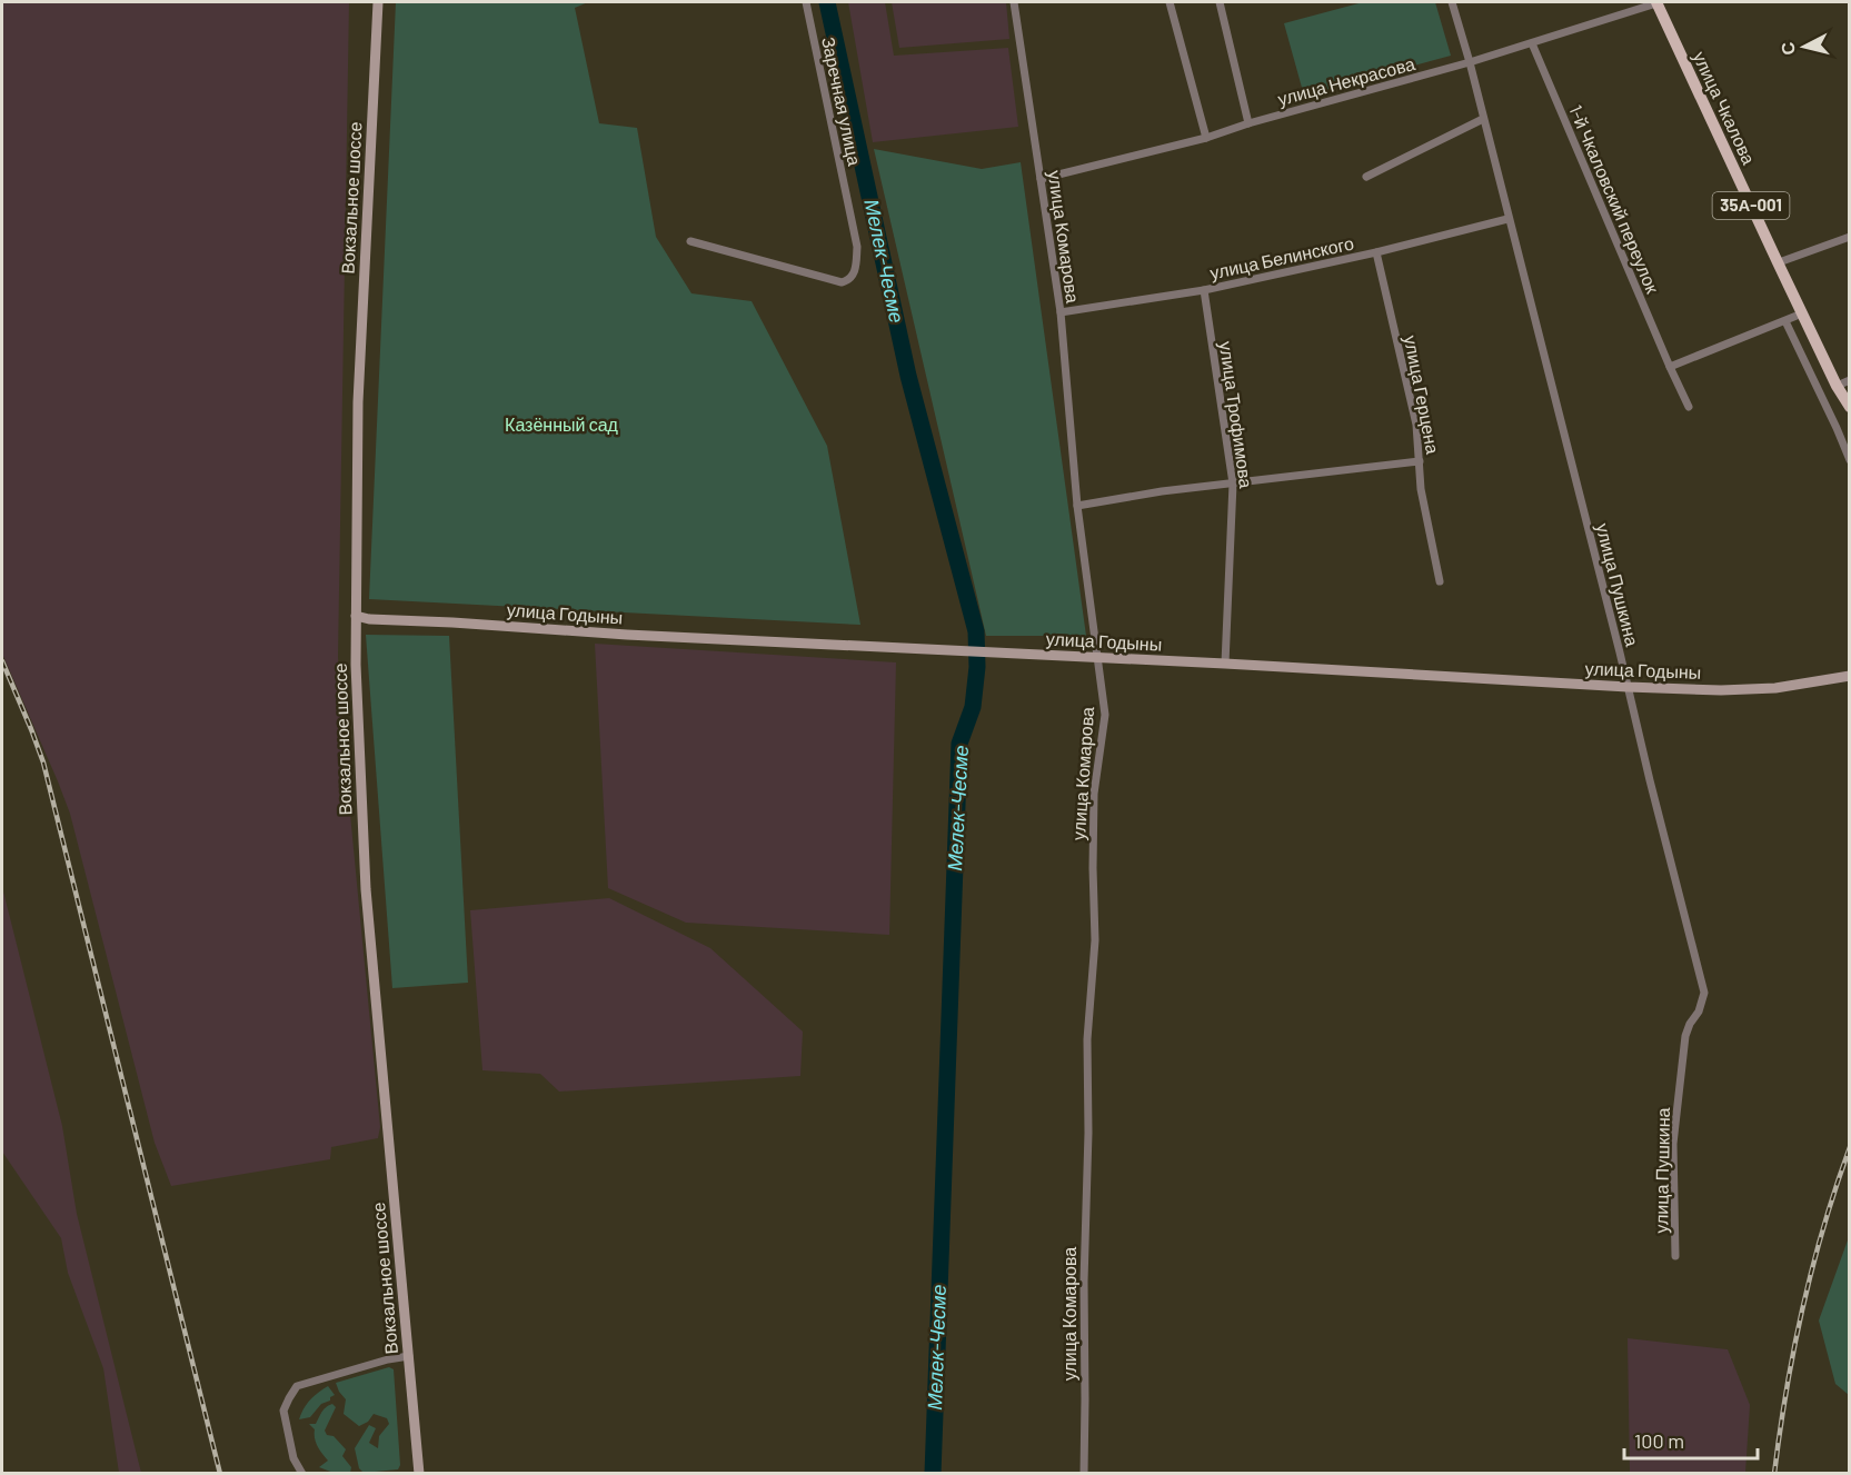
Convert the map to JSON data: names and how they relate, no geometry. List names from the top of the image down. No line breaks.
{"streets":{"main road":["улица Чкалова","Вокзальное шоссе","35А-001","улица Годыны"],"street":["улица Некрасова","Заречная улица","1-й Чкаловский переулок","улица Комарова","улица Белинского","улица Герцена","улица Трофимова","улица Пушкина"]},"crossings":[["улица Некрасова","улица Чкалова"],["улица Некрасова","1-й Чкаловский переулок"],["улица Некрасова","улица Комарова"],["улица Некрасова","улица Пушкина"],["Вокзальное шоссе","улица Годыны"],["улица Комарова","улица Белинского"],["улица Комарова","улица Годыны"],["улица Белинского","улица Герцена"],["улица Белинского","улица Трофимова"],["улица Белинского","улица Пушкина"],["улица Трофимова","улица Годыны"],["улица Пушкина","улица Годыны"]],"water":["Мелек-Чесме"],"parks":["Казённый сад"],"scale_bar":"100 m","north":"left"}
